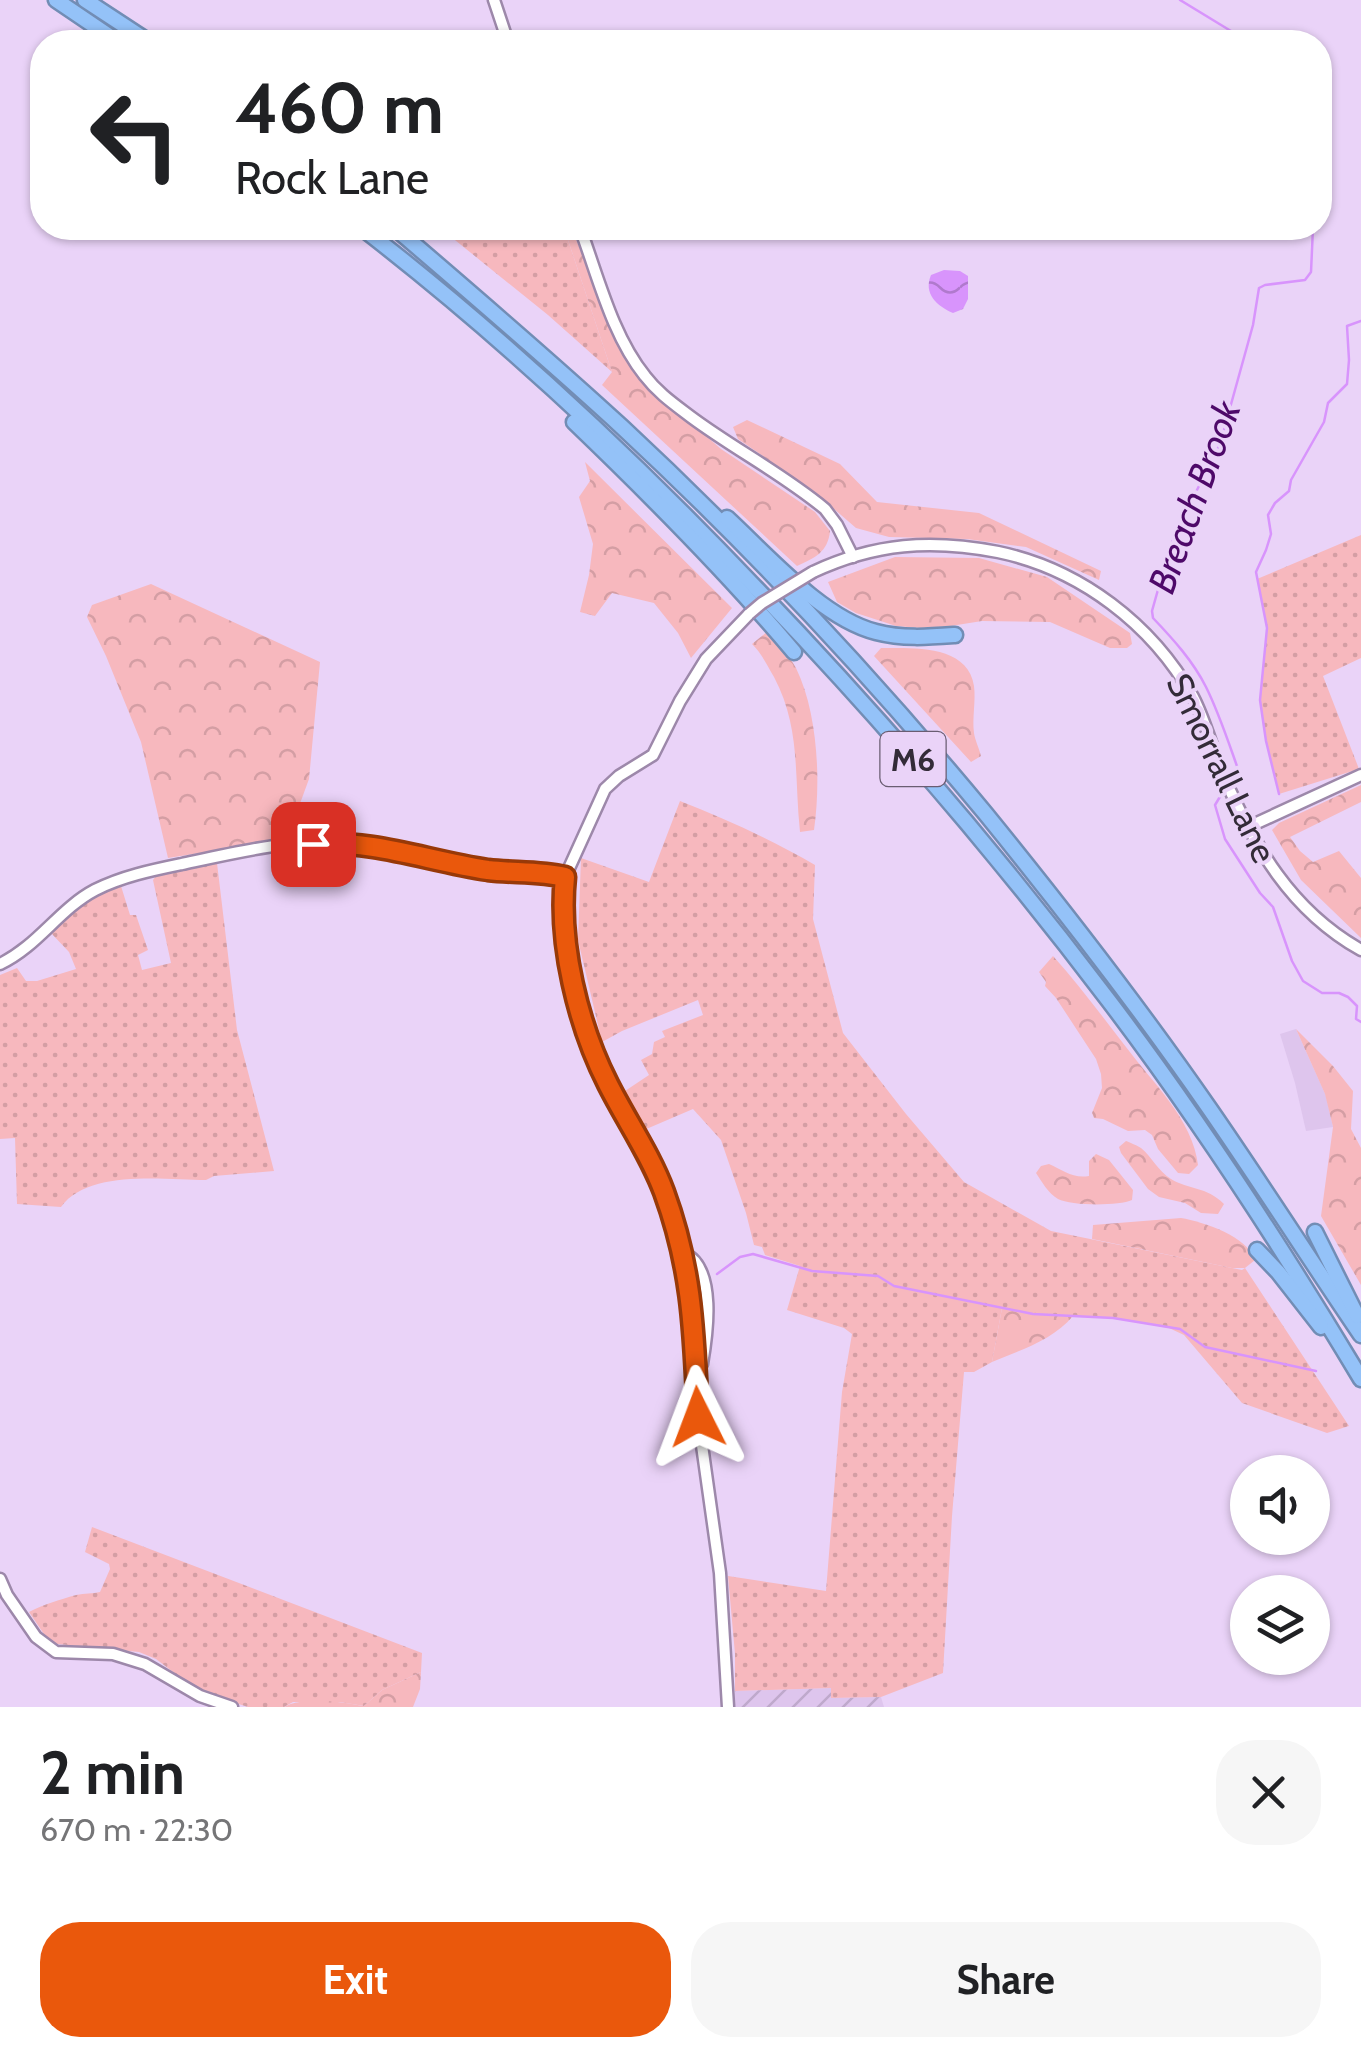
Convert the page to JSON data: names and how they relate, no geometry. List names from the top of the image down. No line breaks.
{"streets":{"highway":["M6"],"street":["Smorrall Lane"]},"water":["Breach Brook"],"page":{"turn":["460 m","Rock Lane"],"heading":["2 min","670 m · 22:30"],"buttons":["Exit","Share"]}}
